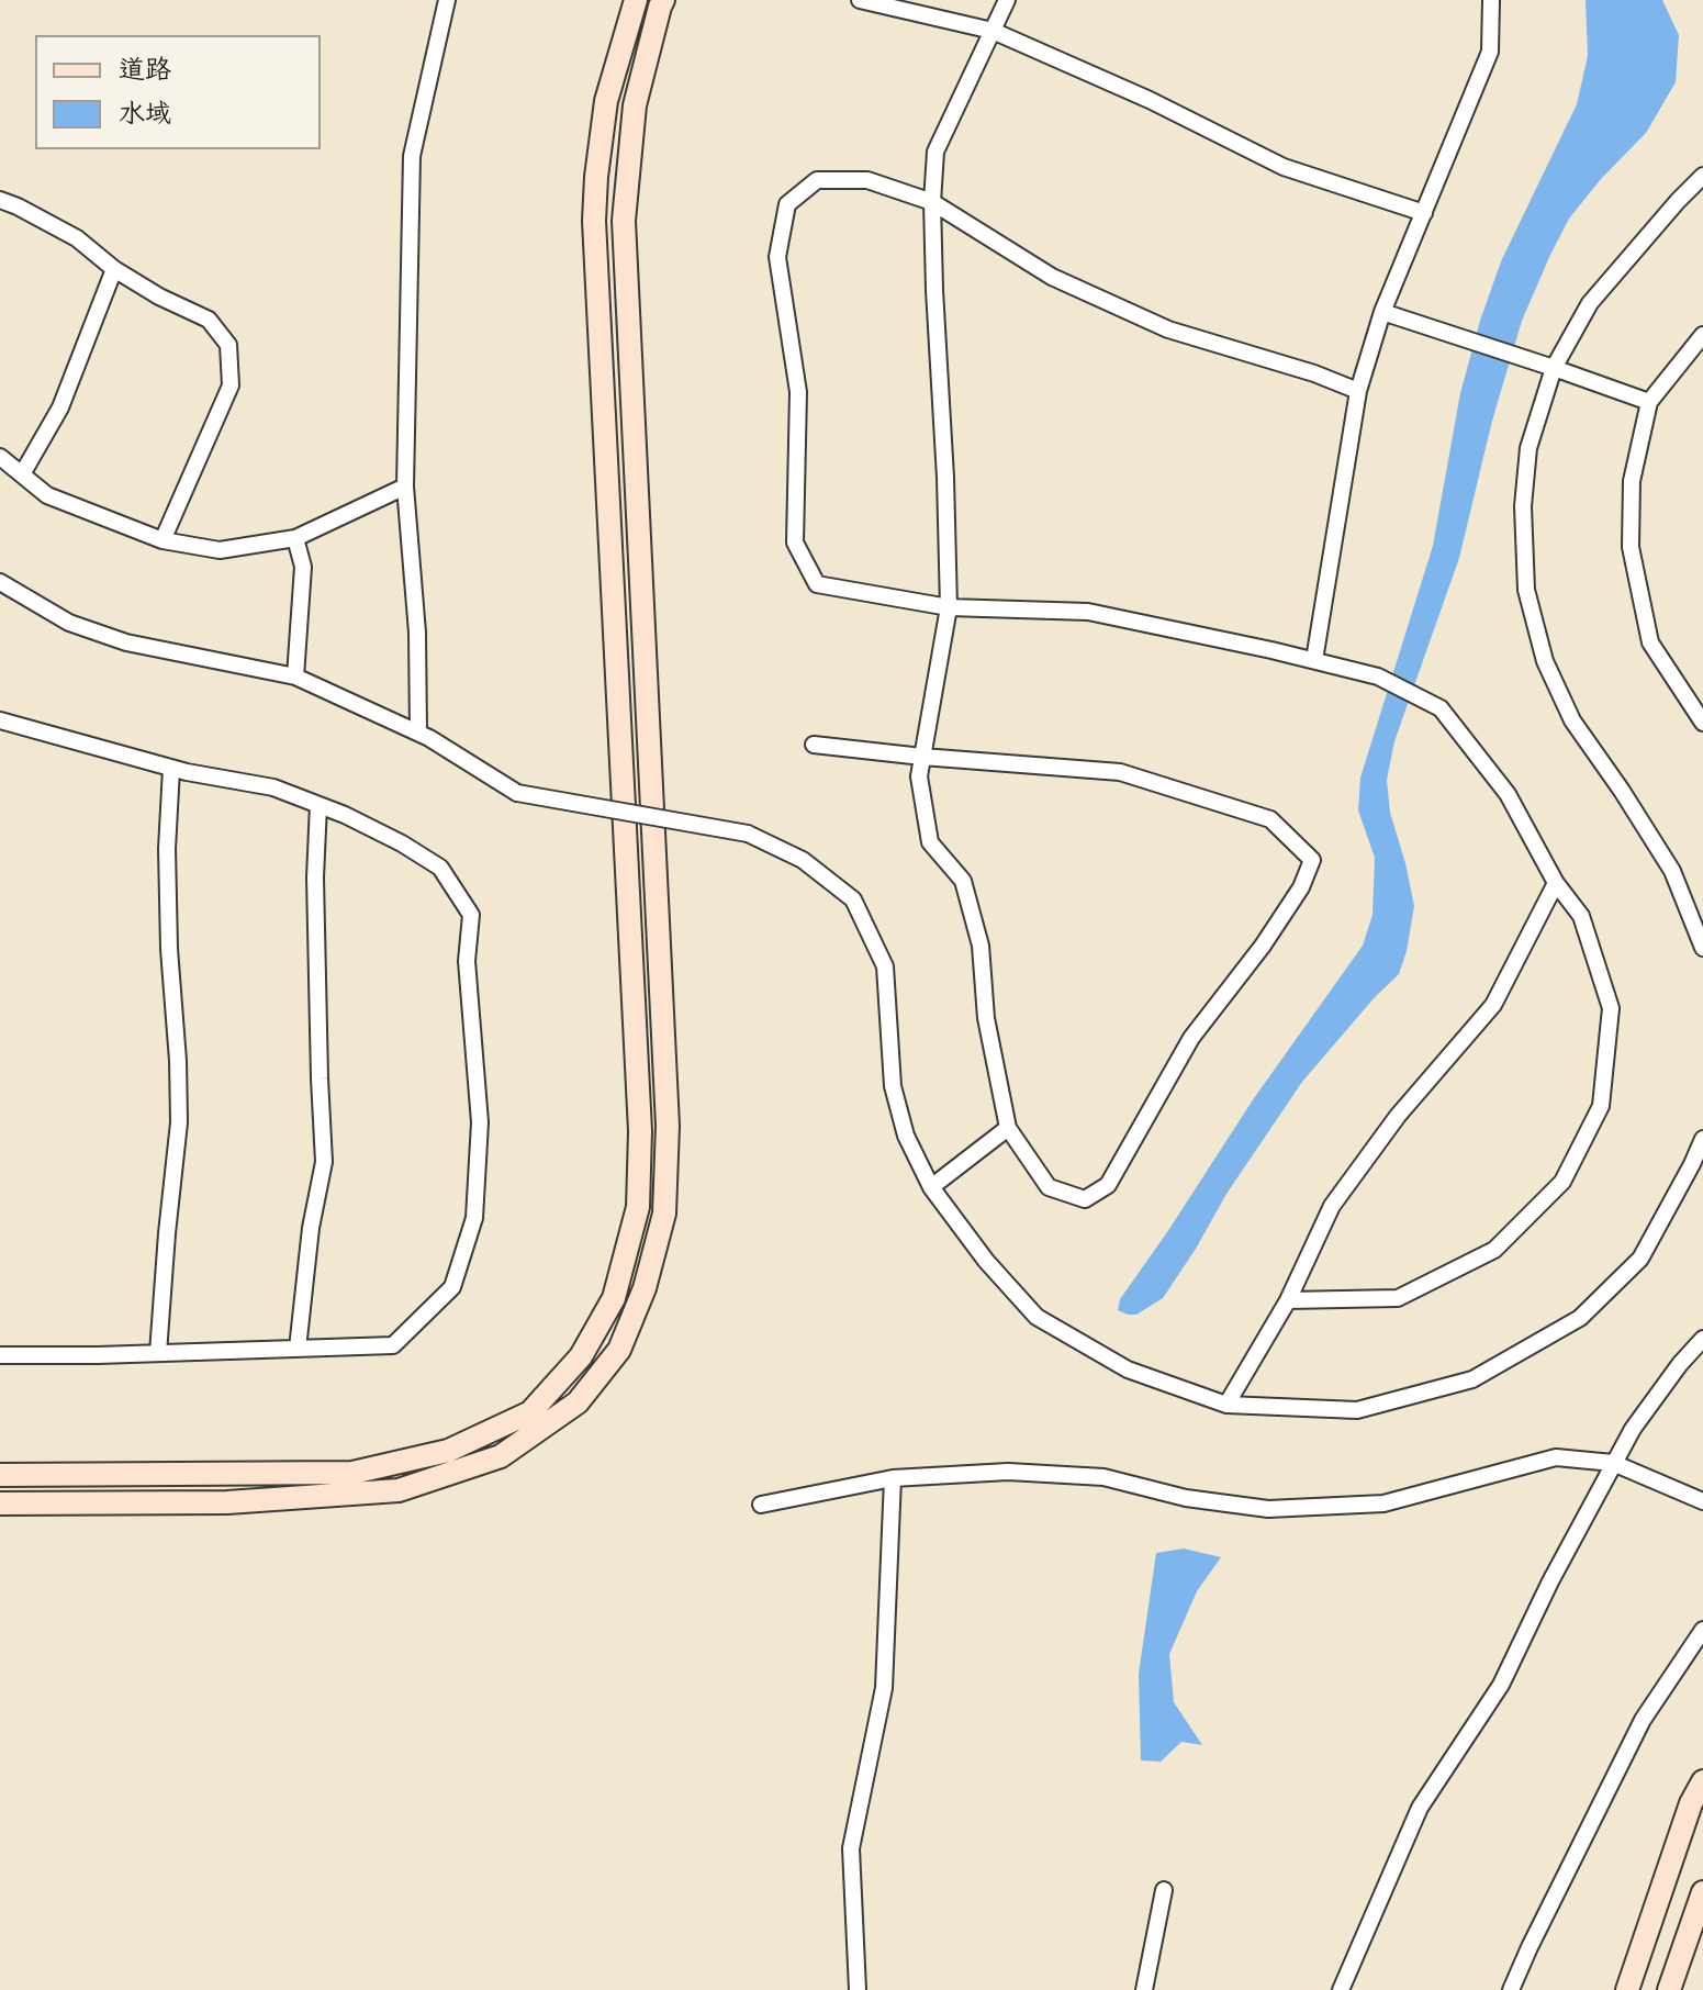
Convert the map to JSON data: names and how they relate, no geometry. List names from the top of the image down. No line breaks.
{"legend":["道路","水域"]}
